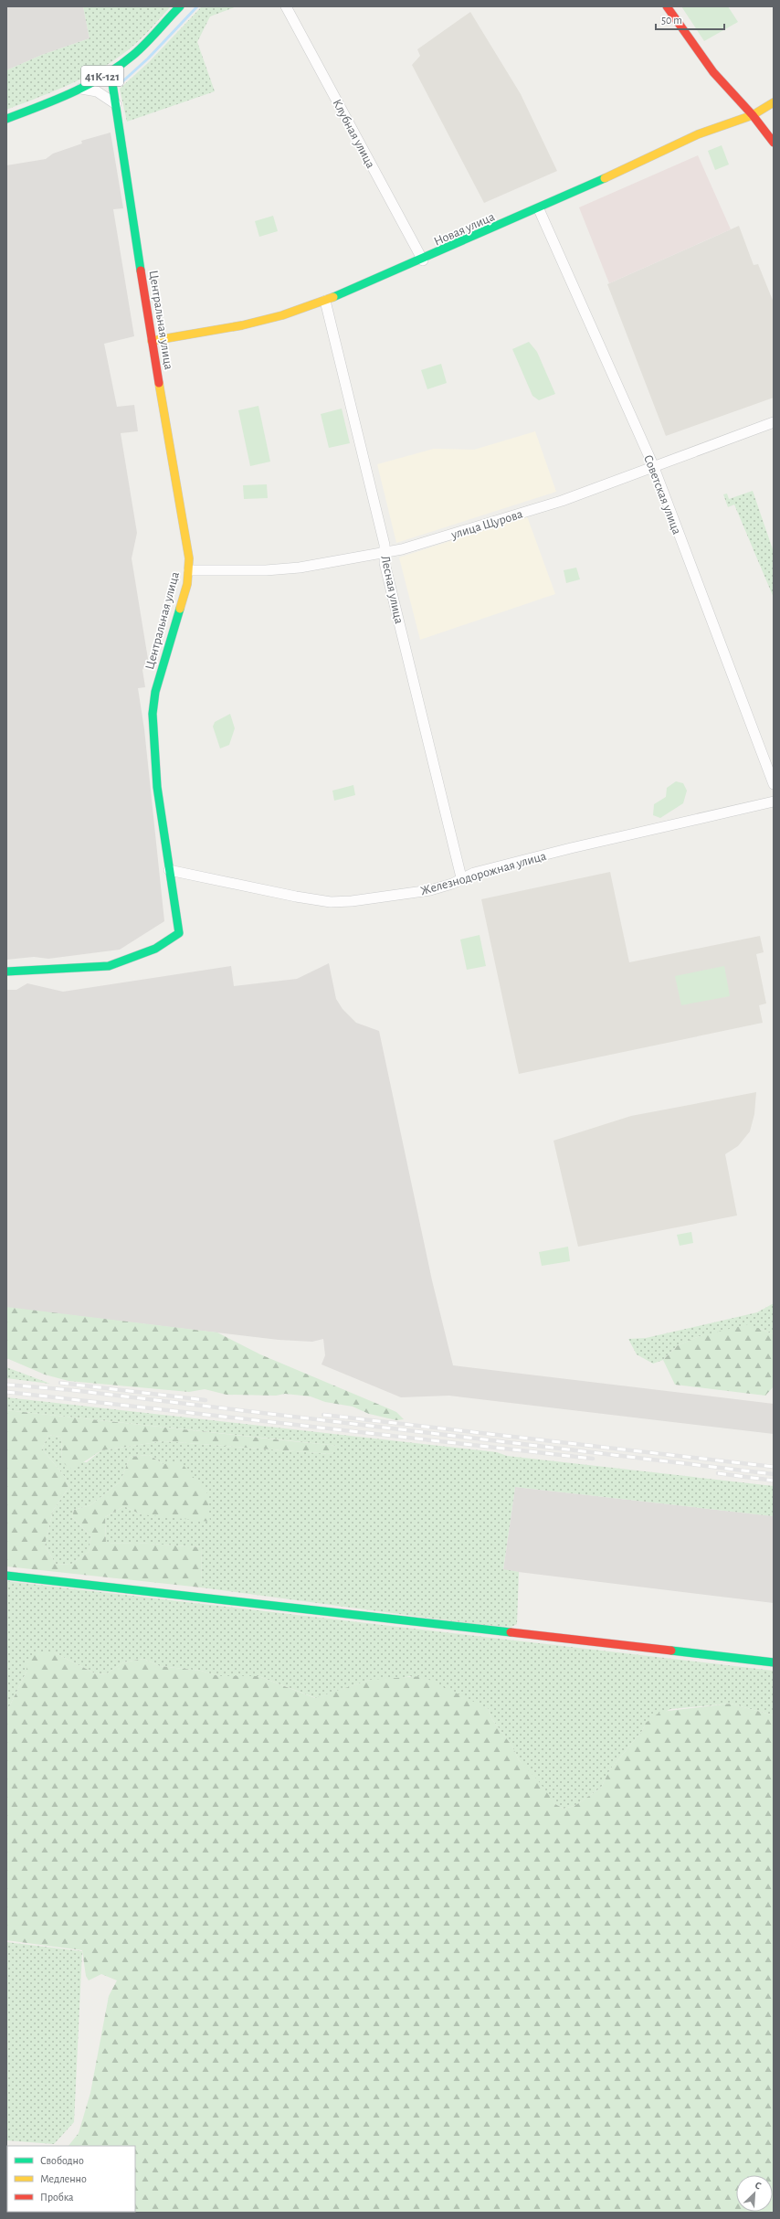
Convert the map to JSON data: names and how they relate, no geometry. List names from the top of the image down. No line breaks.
{"streets":{"street":["41К-121","Клубная улица","Новая улица","Центральная улица","Советская улица","улица Щурова","Лесная улица","Железнодорожная улица"]},"crossings":[["41К-121","Центральная улица"],["Клубная улица","Новая улица"],["Новая улица","Центральная улица"],["Новая улица","Советская улица"],["Новая улица","Лесная улица"],["Центральная улица","улица Щурова"],["Центральная улица","Железнодорожная улица"],["Советская улица","улица Щурова"],["улица Щурова","Лесная улица"],["Лесная улица","Железнодорожная улица"]],"legend":["Свободно","Медленно","Пробка"],"scale_bar":"50 m","north":"top right"}
